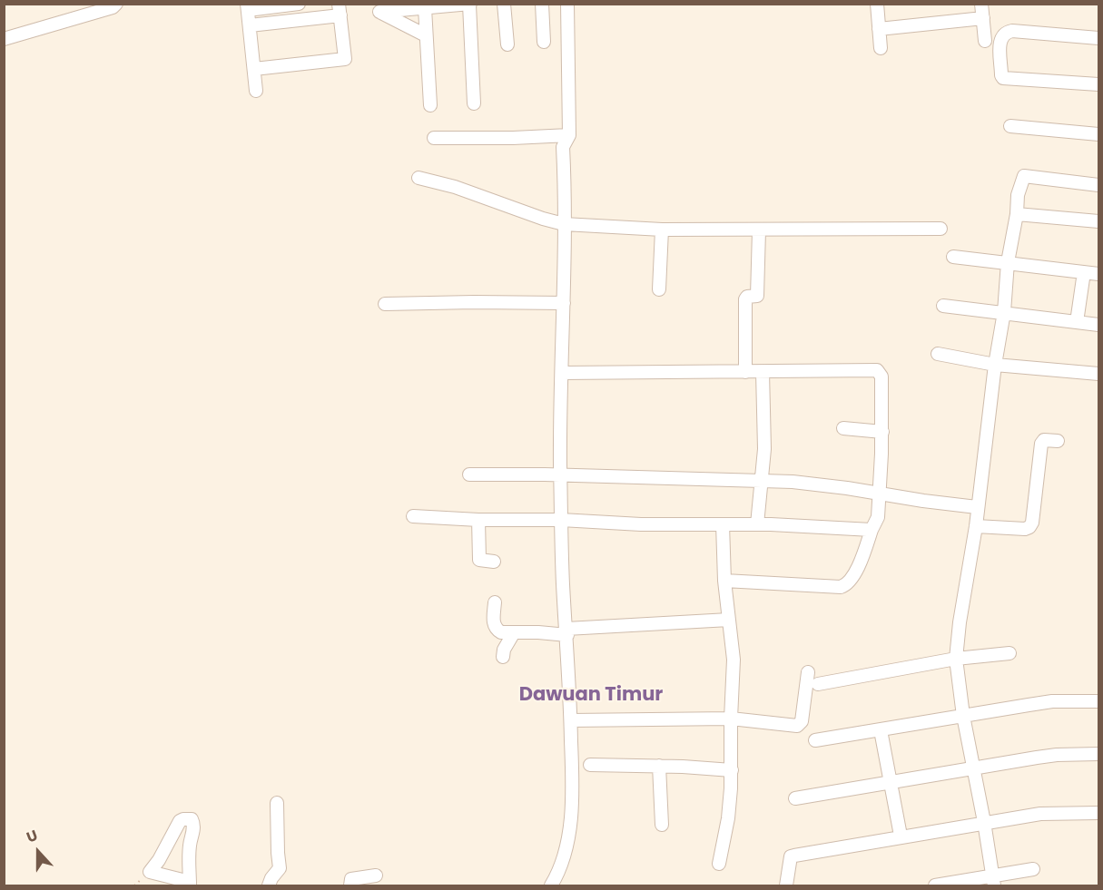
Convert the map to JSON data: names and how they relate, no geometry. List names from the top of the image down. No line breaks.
{"districts":["Dawuan Timur"],"north":"top"}
